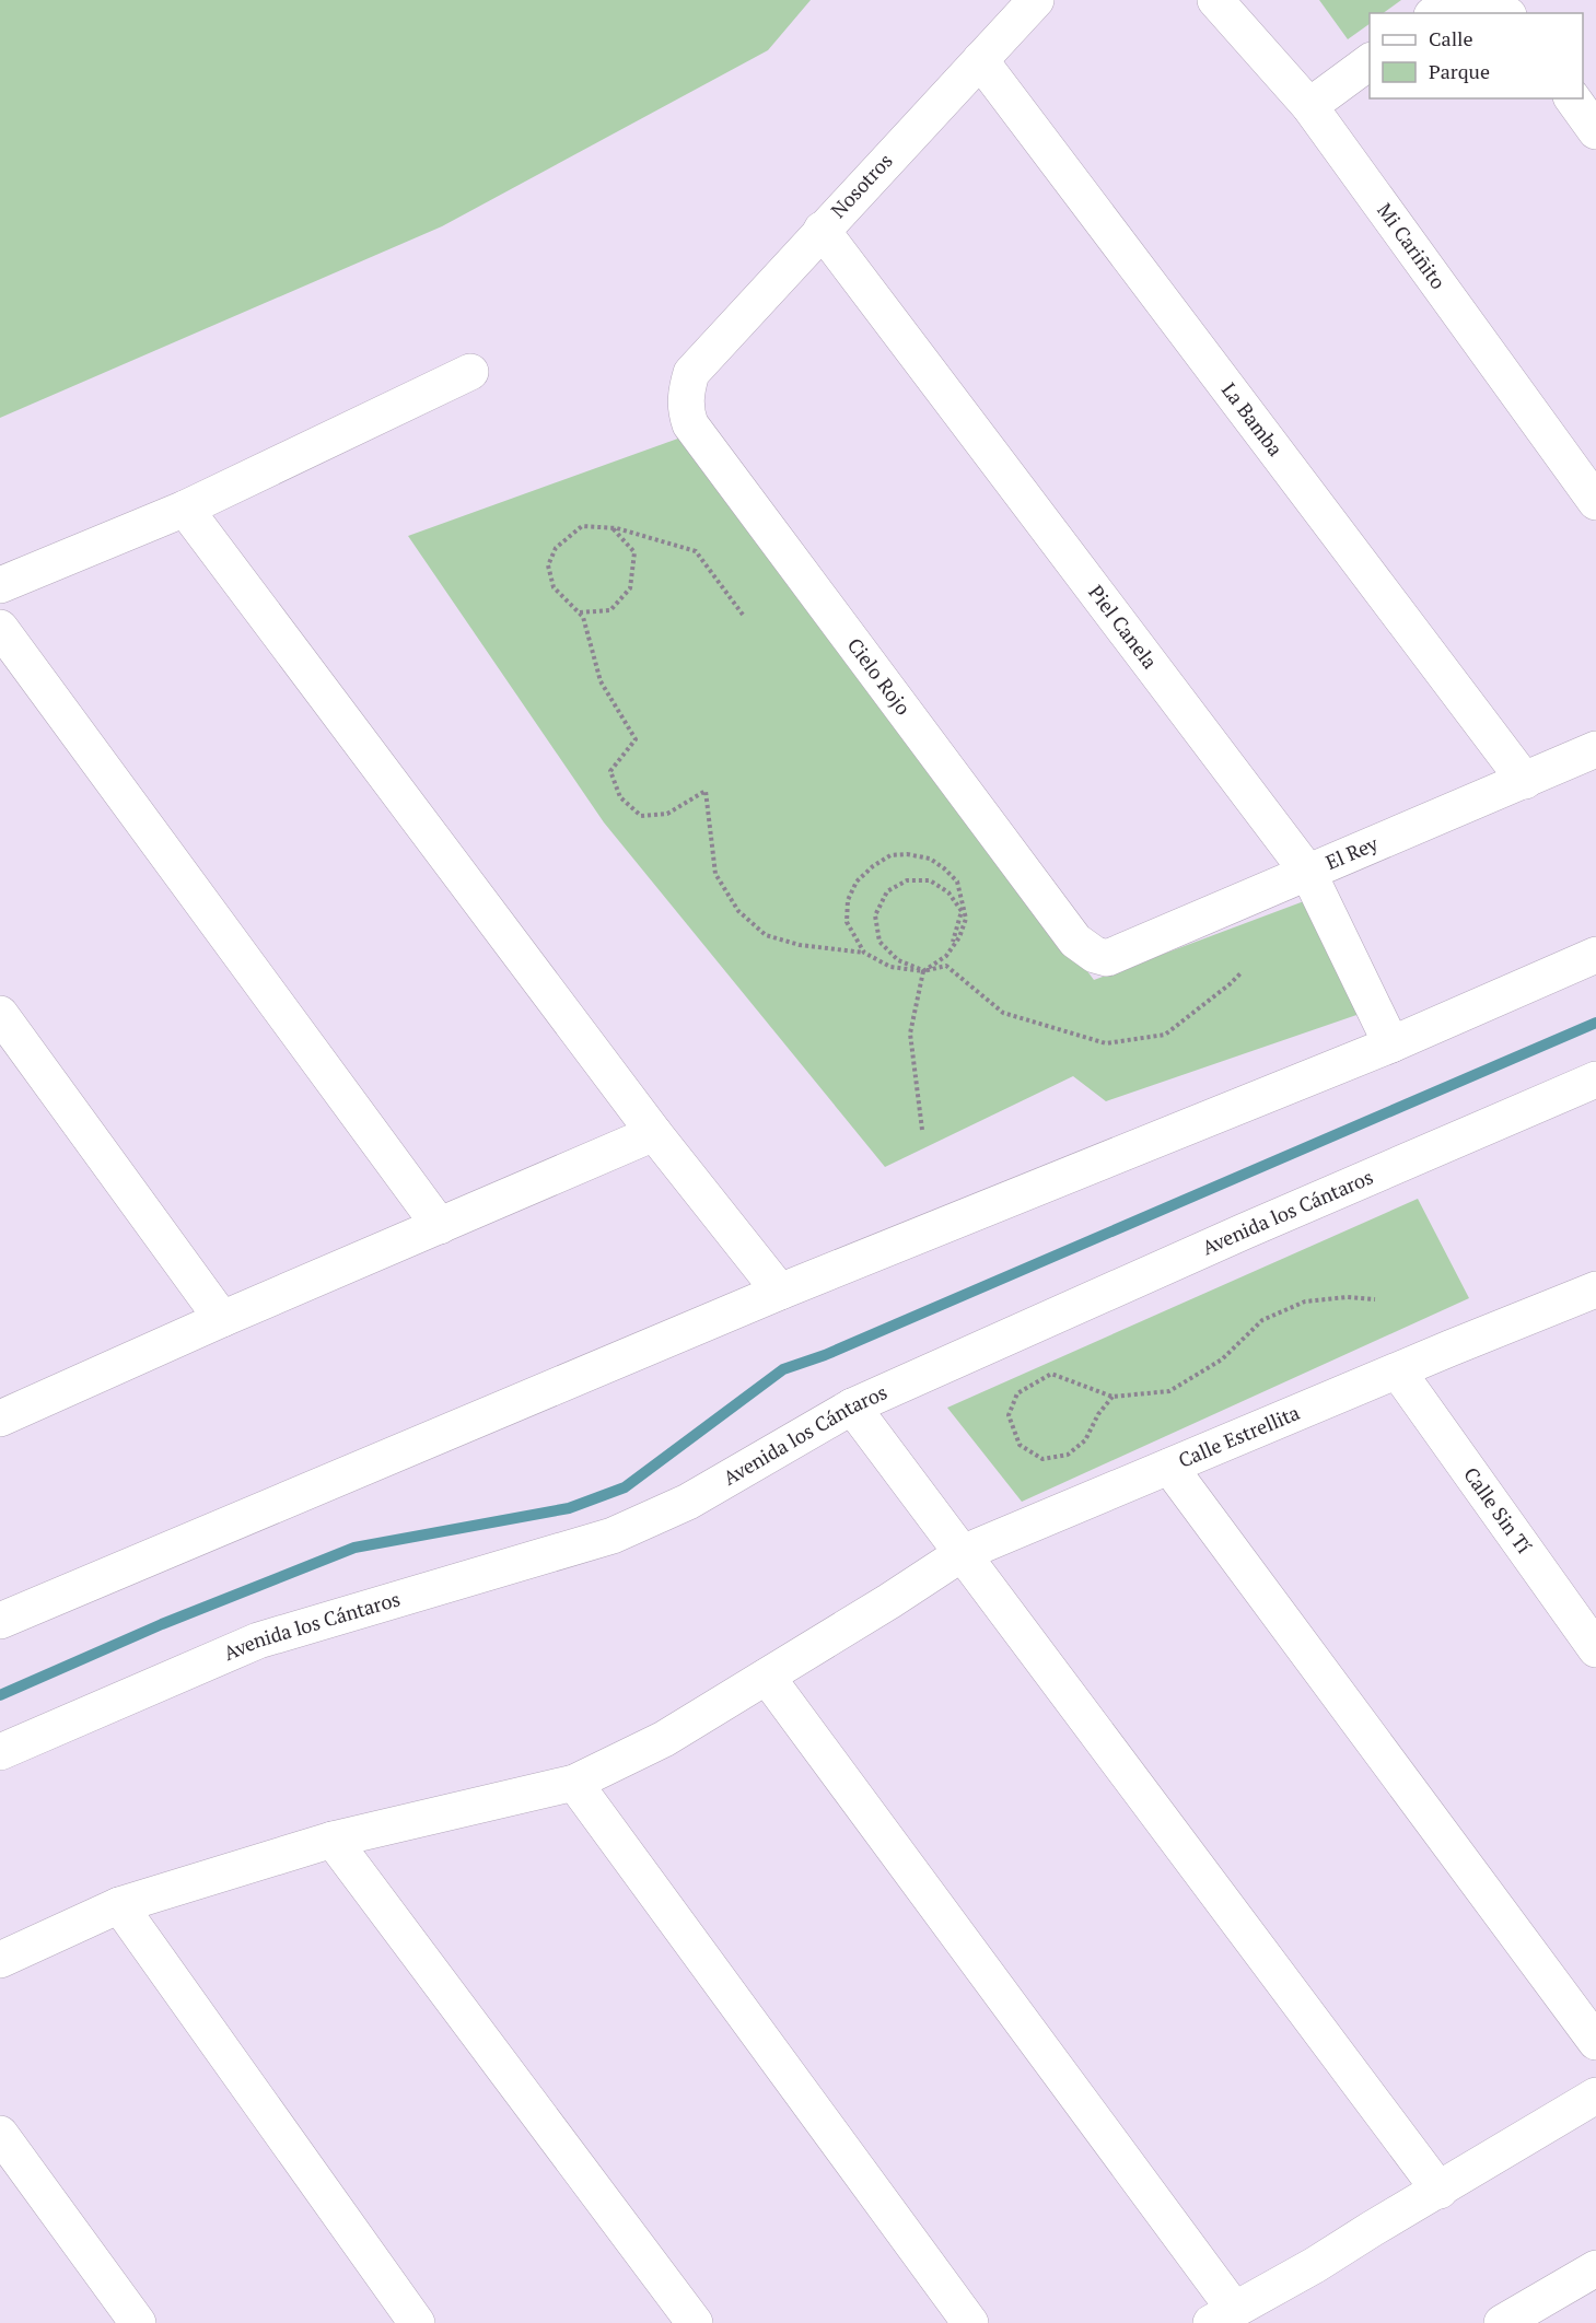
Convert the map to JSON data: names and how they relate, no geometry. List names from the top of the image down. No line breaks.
{"streets":{"street":["Nosotros","Mi Cariñito","La Bamba","Piel Canela","Cielo Rojo","El Rey","Avenida los Cántaros","Calle Estrellita","Calle Sin Tí"]},"crossings":[["Nosotros","La Bamba"],["Nosotros","Piel Canela"],["Nosotros","Cielo Rojo"],["La Bamba","El Rey"],["Piel Canela","El Rey"],["Cielo Rojo","El Rey"],["Calle Estrellita","Calle Sin Tí"]],"legend":["Calle","Parque"]}
